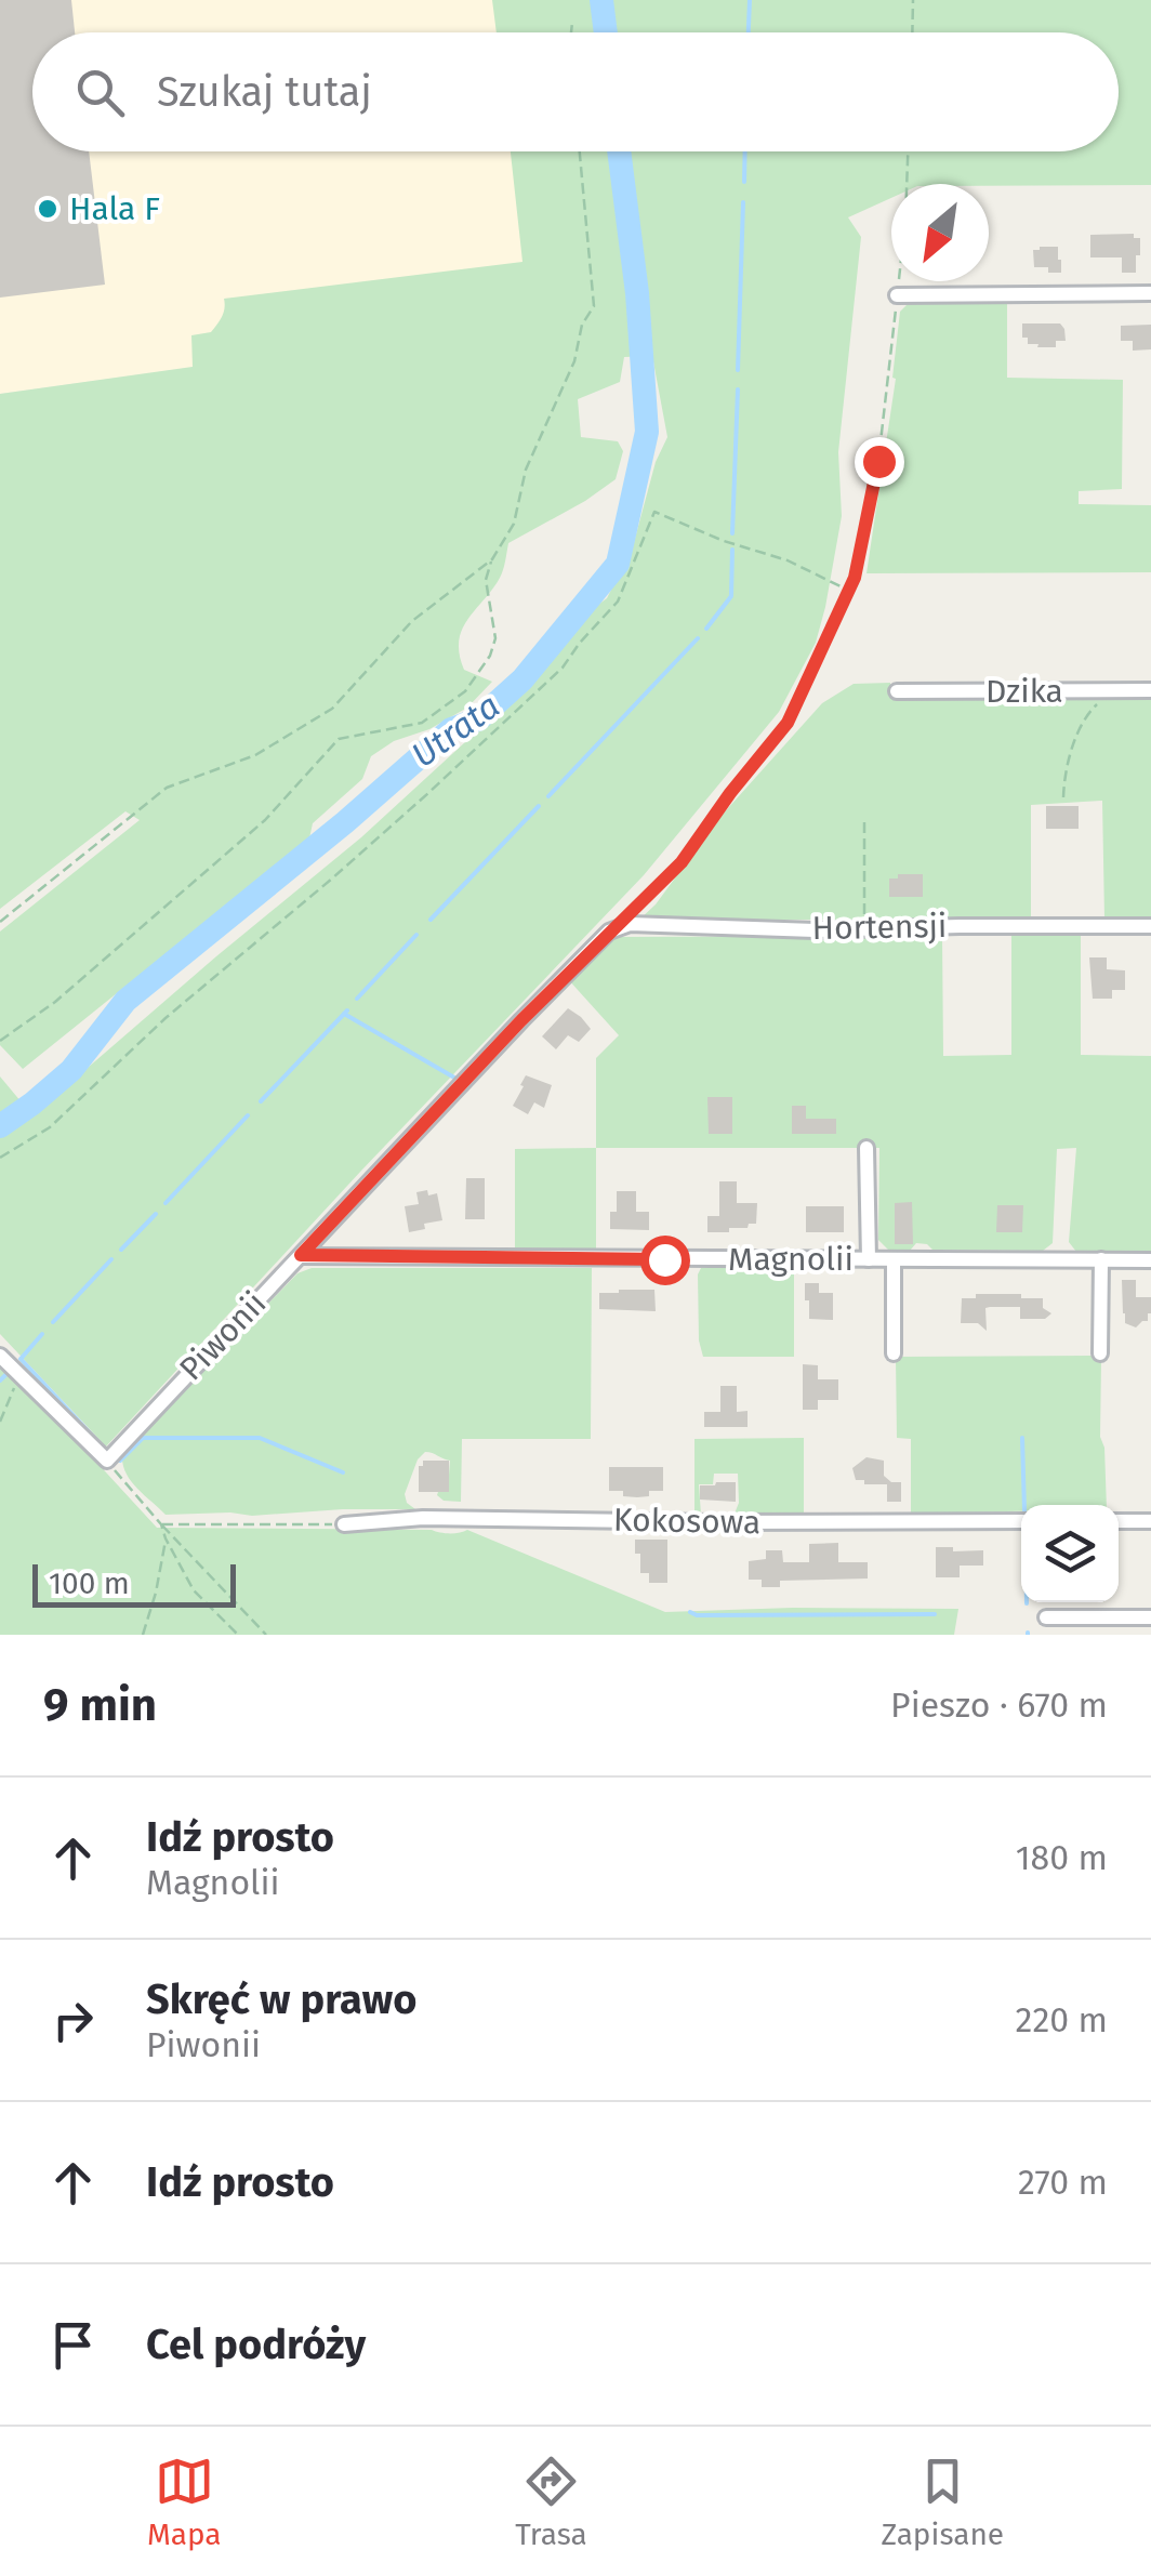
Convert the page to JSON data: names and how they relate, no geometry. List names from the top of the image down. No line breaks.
{"streets":{"street":["Dzika","Hortensji","Magnolii","Piwonii","Kokosowa"]},"crossings":[["Hortensji","Piwonii"],["Magnolii","Piwonii"]],"water":["Utrata"],"places":["Hala F"],"scale_bar":"100 m","north":"bottom left","page":{"search":"Szukaj tutaj","scale":"100 m","heading":["9 min","Pieszo · 670 m"],"list":[["Idź prosto","Magnolii","180 m"],["Skręć w prawo","Piwonii","220 m"],["Idź prosto","270 m"],"Cel podróży"],"nav":["Mapa","Trasa","Zapisane"]}}
